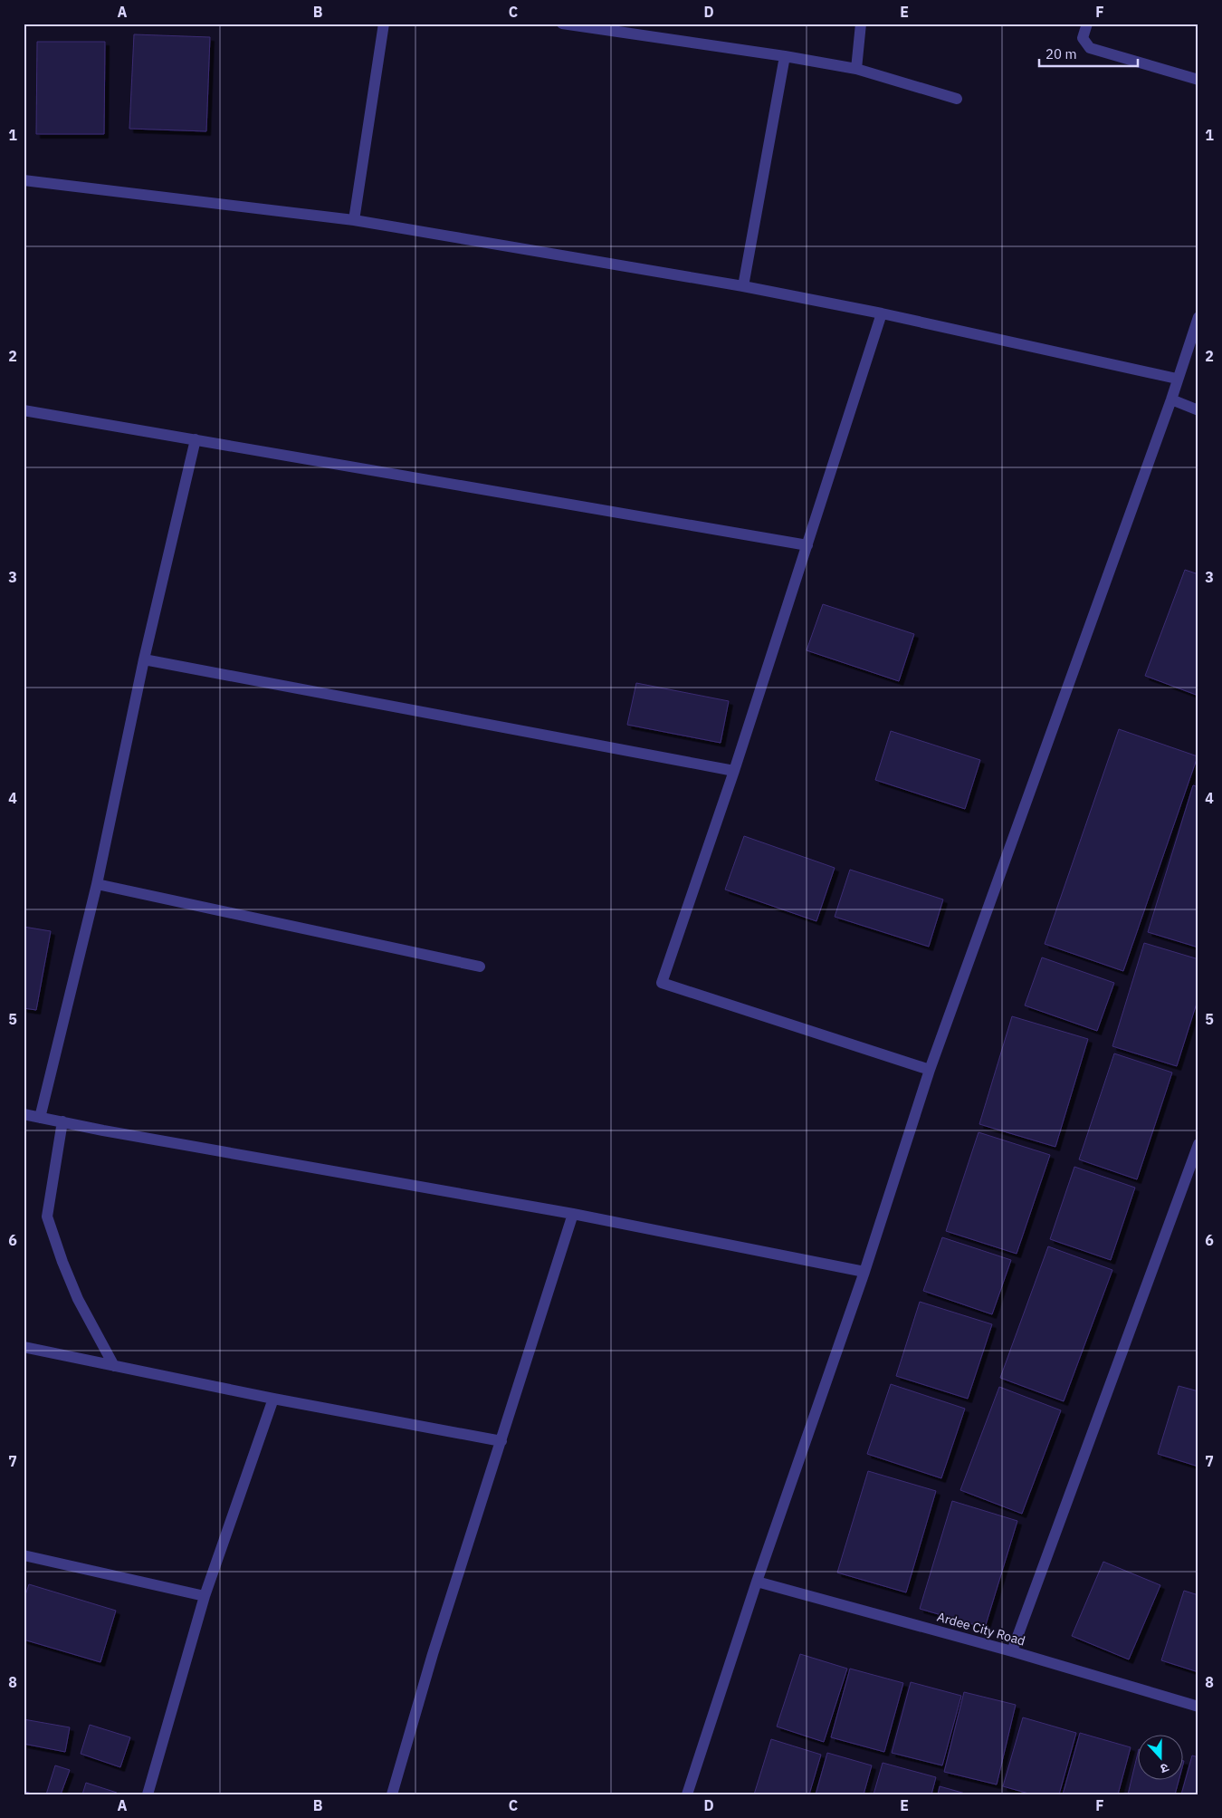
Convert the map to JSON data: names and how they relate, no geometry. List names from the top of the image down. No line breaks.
{"streets":{"street":["Ardee City Road"]},"scale_bar":"20 m","north":"bottom","grid":{"columns":["A","B","C","D","E","F"],"rows":["1","2","3","4","5","6","7","8"]}}
